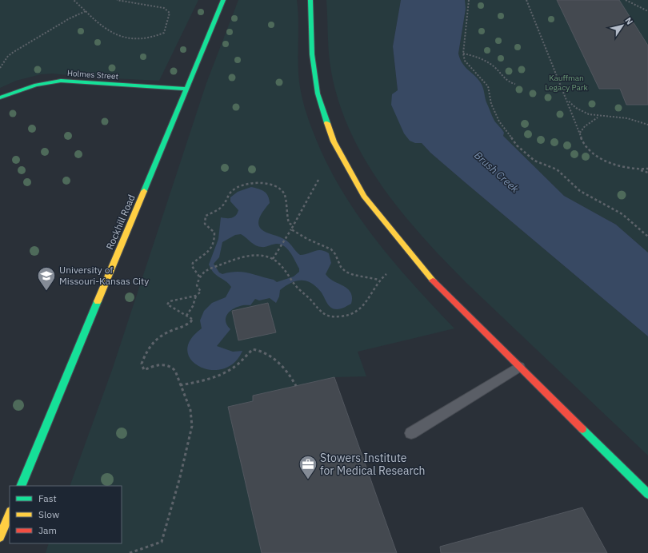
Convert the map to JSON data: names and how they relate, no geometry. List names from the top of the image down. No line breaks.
{"streets":{"main road":["Holmes Street","Rockhill Road"]},"crossings":[["Holmes Street","Rockhill Road"]],"water":["Brush Creek"],"parks":["Kauffman Legacy Park"],"places":{"school or university":["University of Missouri-Kansas City"],"office":["Stowers Institute for Medical Research"]},"legend":["Fast","Slow","Jam"],"north":"top right"}
